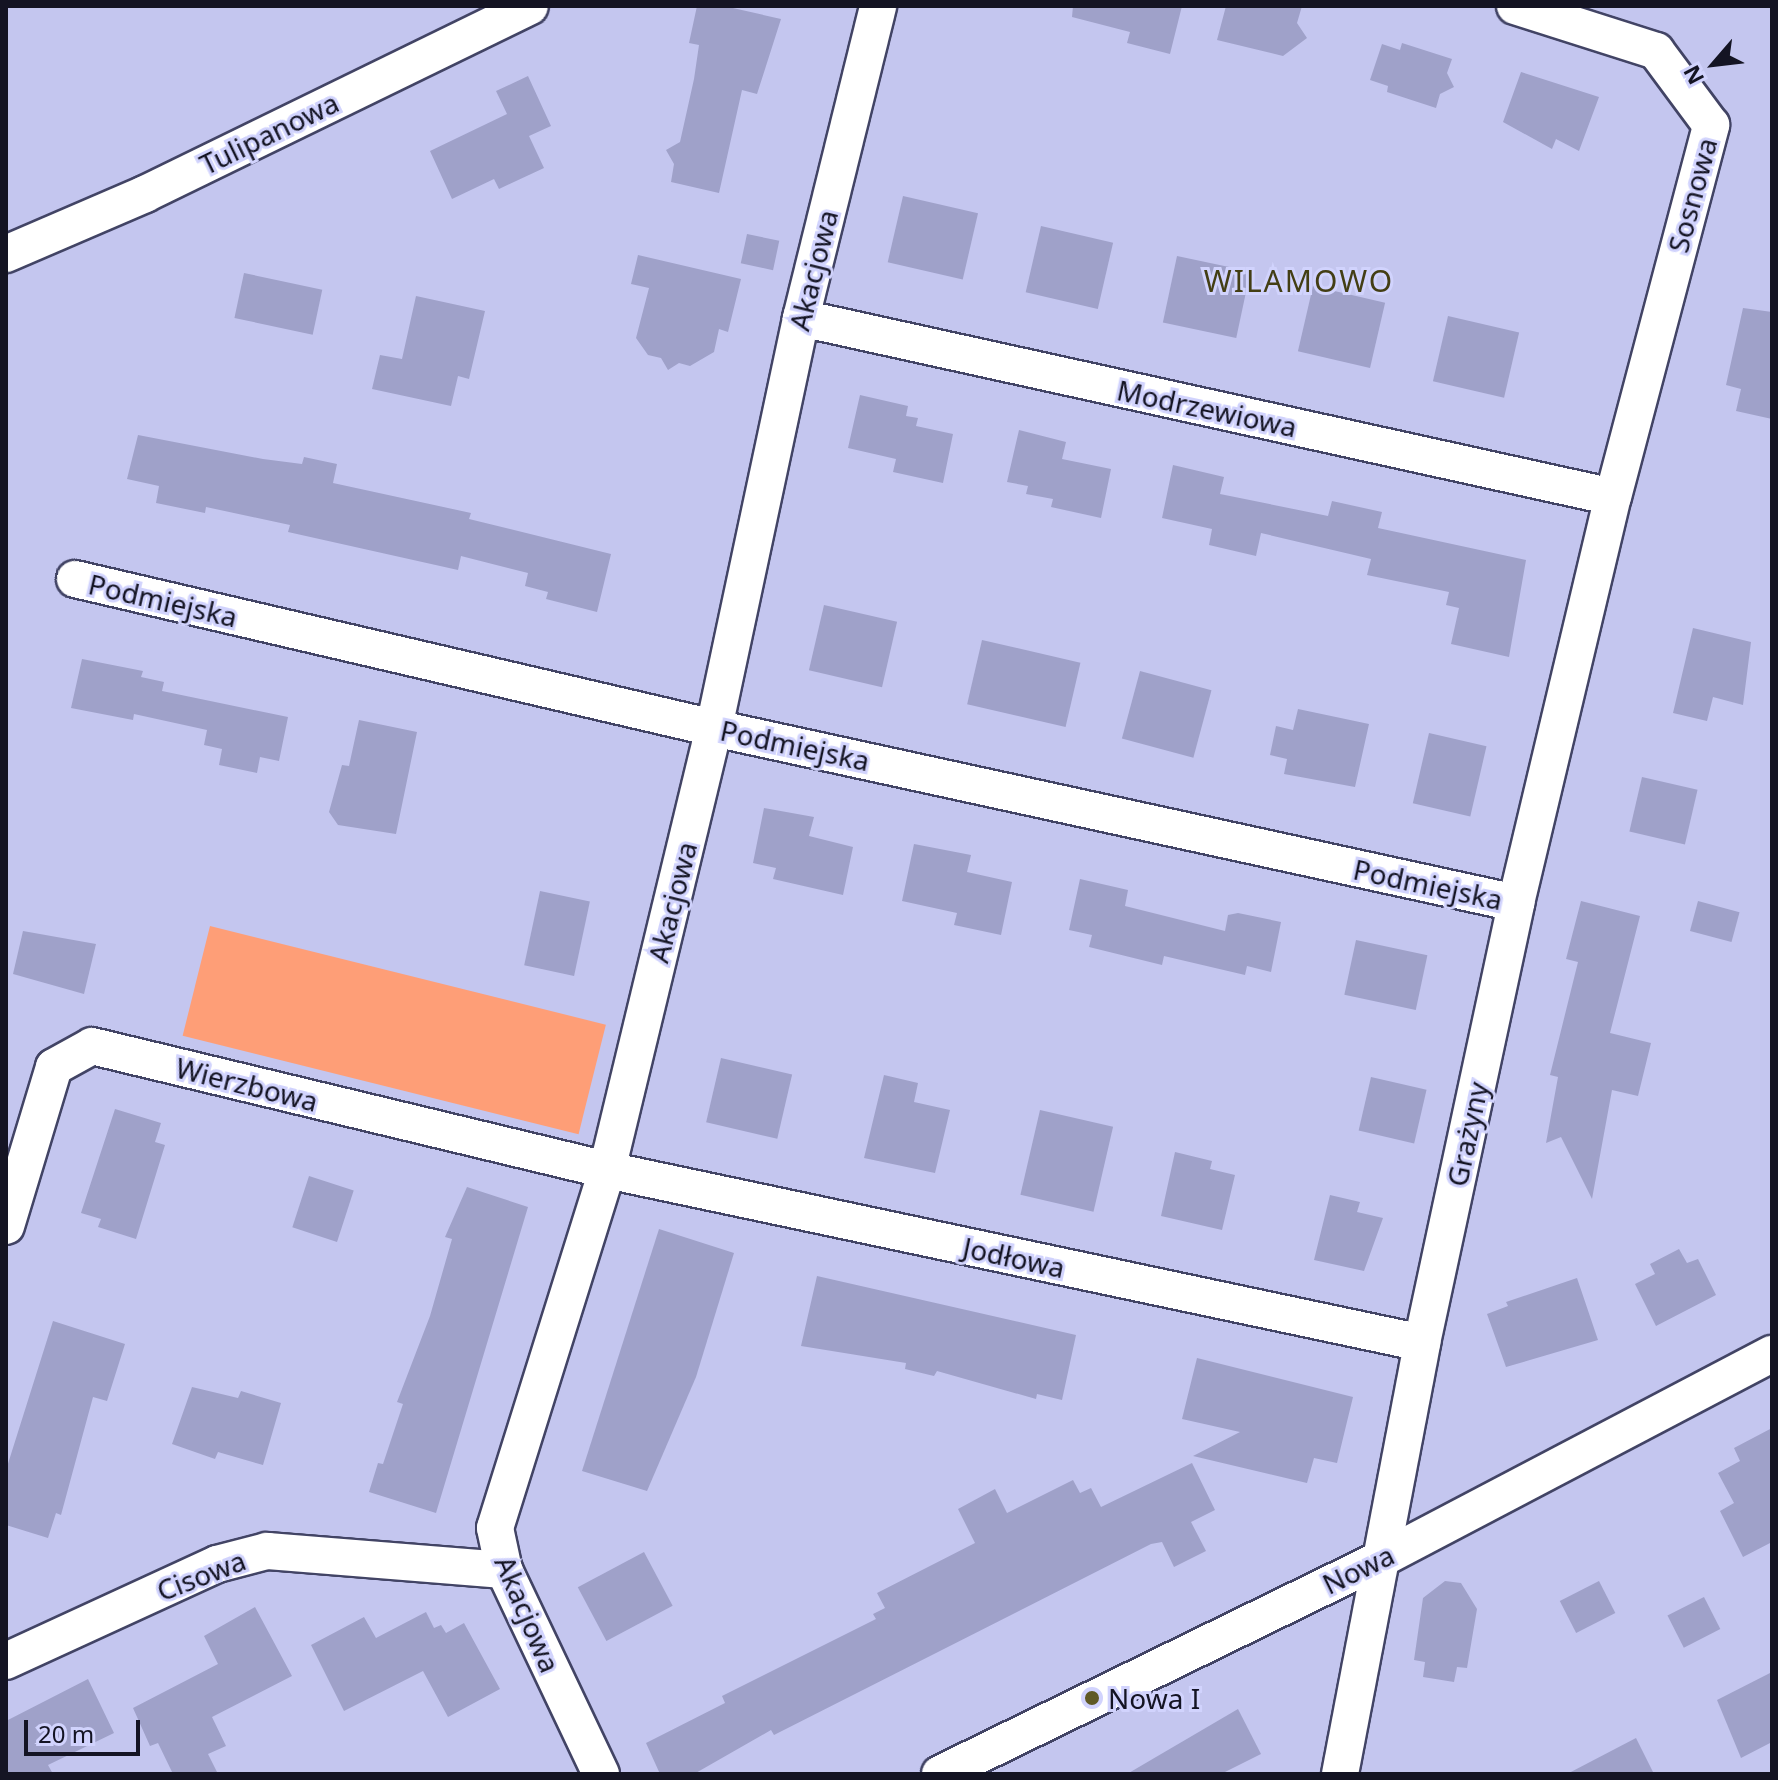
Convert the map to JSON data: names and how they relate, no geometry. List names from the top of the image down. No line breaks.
{"streets":{"street":["Tulipanowa","Sosnowa","Akacjowa","Modrzewiowa","Podmiejska","Wierzbowa","Grażyny","Jodłowa","Nowa","Cisowa"]},"crossings":[["Sosnowa","Modrzewiowa"],["Sosnowa","Grażyny"],["Akacjowa","Modrzewiowa"],["Akacjowa","Podmiejska"],["Akacjowa","Wierzbowa"],["Akacjowa","Jodłowa"],["Akacjowa","Cisowa"],["Modrzewiowa","Grażyny"],["Podmiejska","Grażyny"],["Wierzbowa","Jodłowa"],["Grażyny","Jodłowa"],["Grażyny","Nowa"]],"districts":["WILAMOWO"],"places":["Nowa I"],"scale_bar":"20 m","north":"bottom left"}
